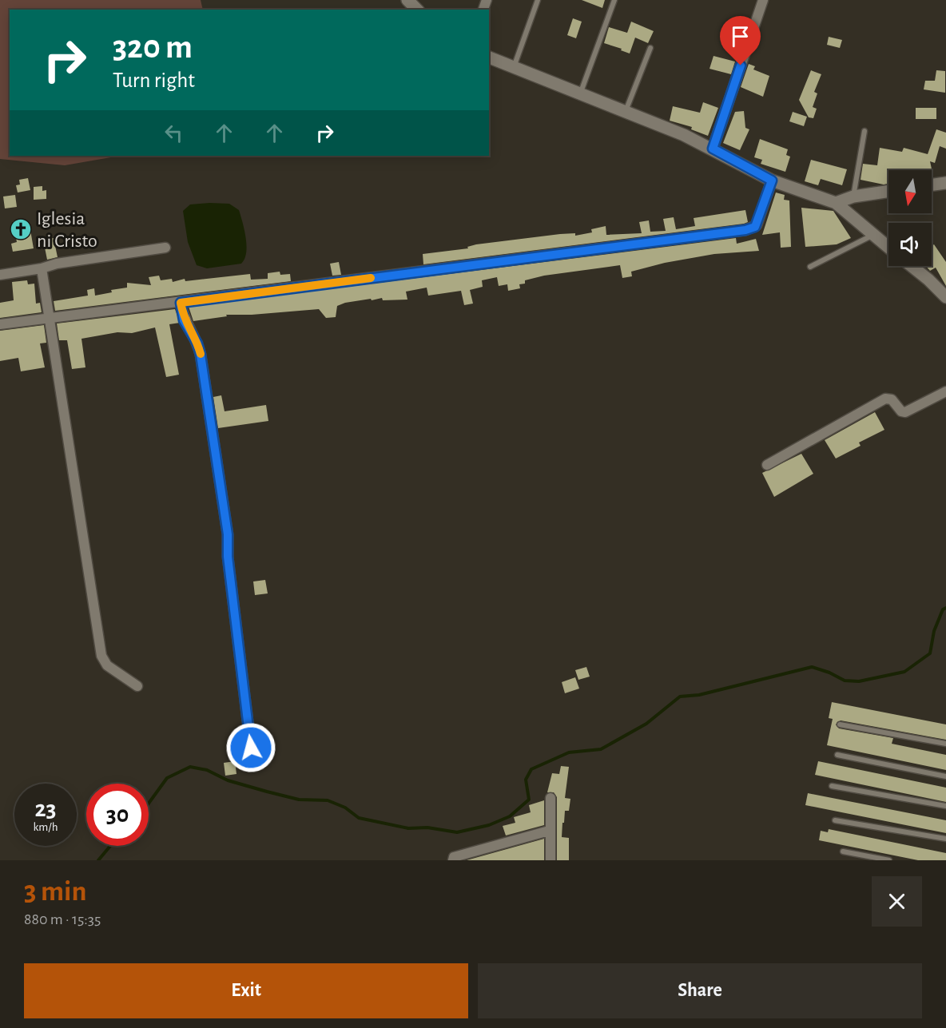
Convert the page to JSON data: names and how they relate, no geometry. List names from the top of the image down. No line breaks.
{"places":{"church":["Iglesia ni Cristo"]},"north":"bottom","page":{"turn":["320 m","Turn right"],"speed":"23 km/h","limit":"30","heading":["3 min","880 m · 15:35"],"buttons":["Exit","Share"]}}
